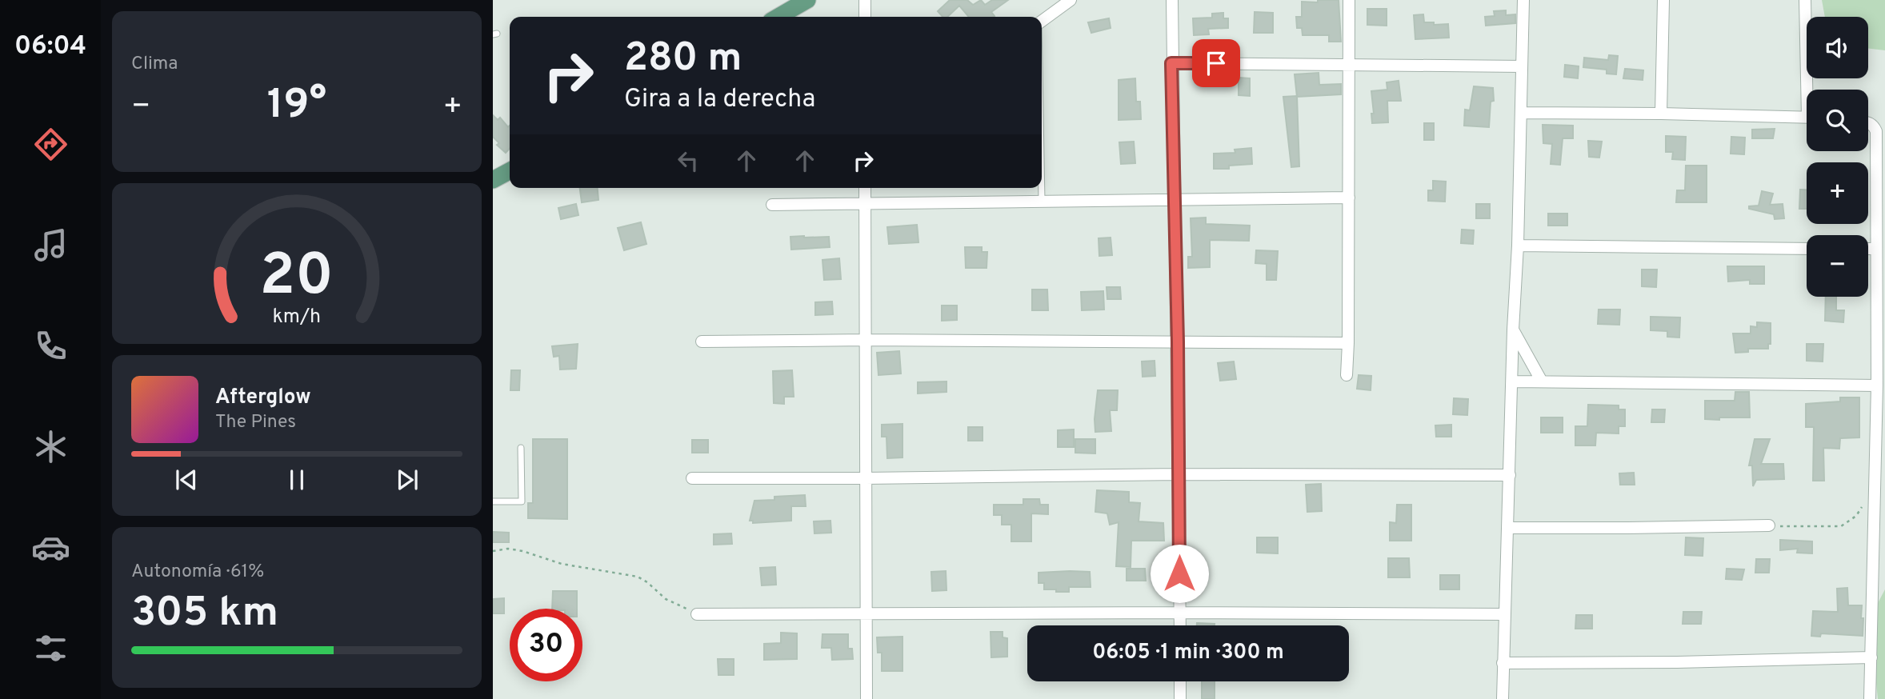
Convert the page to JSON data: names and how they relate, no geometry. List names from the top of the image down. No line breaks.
{"page":{"tabs":"06:04","tile":["Clima",["Autonomía · 61%","305 km"]],"map_buttons":["+","−"],"turn":["280 m","Gira a la derecha"],"heat":["−","19°","+"],"song":["Afterglow","The Pines"],"limit":"30","trip":"06:05 · 1 min · 300 m","gauge":["20","km/h"]}}
